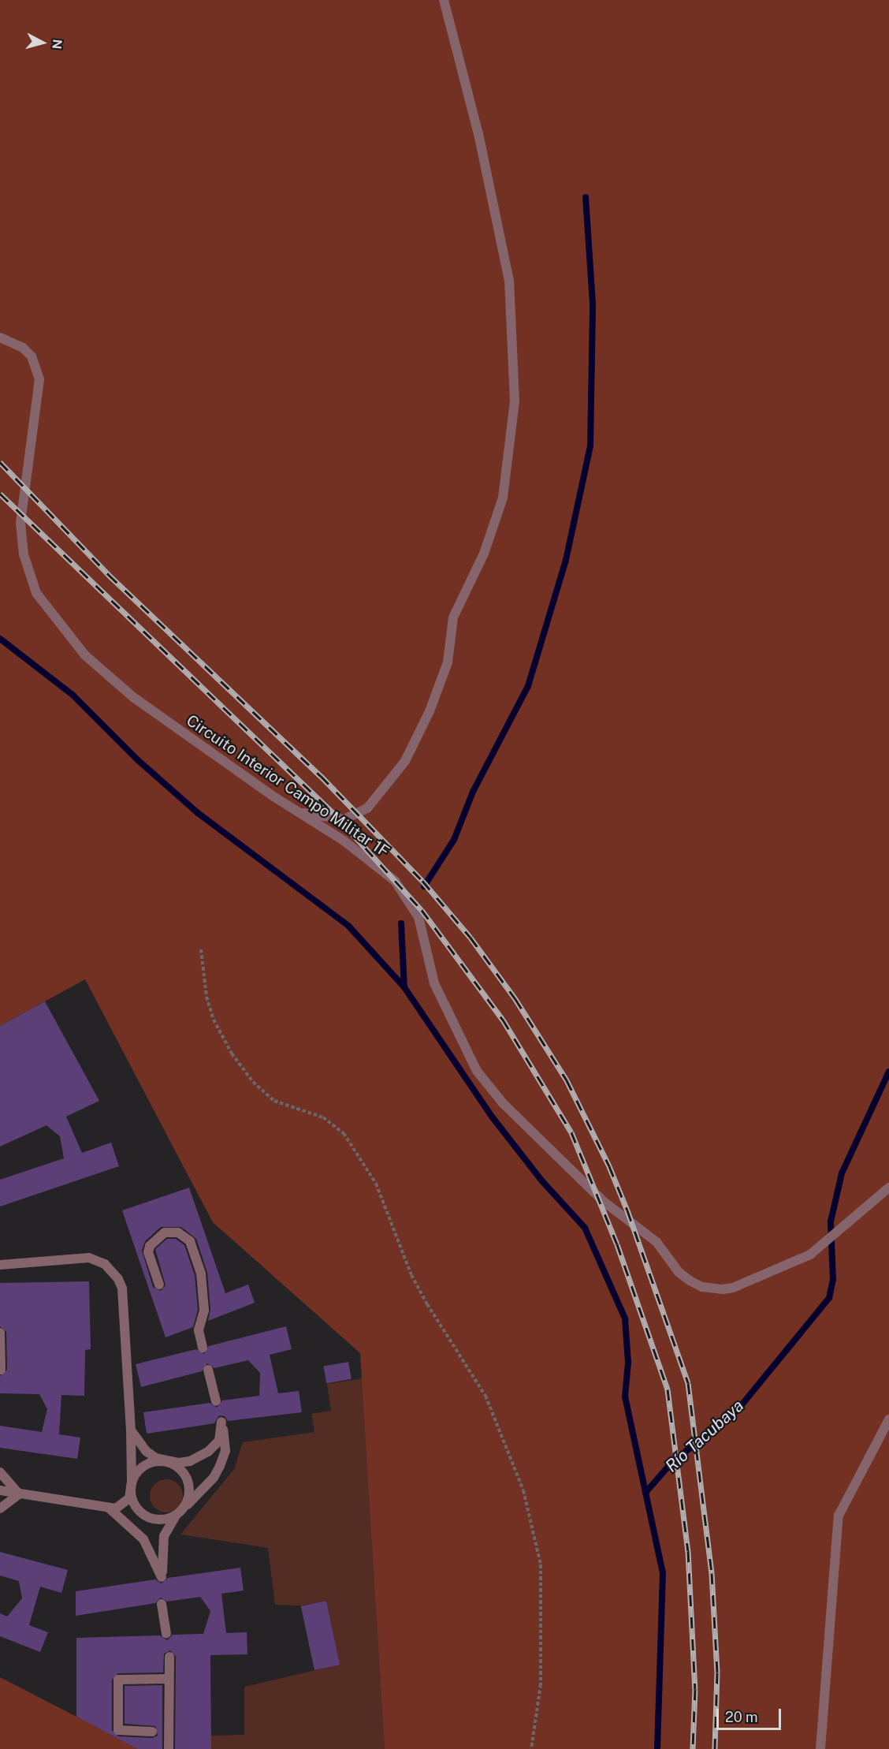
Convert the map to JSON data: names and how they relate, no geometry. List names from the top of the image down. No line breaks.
{"streets":{"street":["Circuito Interior Campo Militar 1F"]},"water":["Río Tacubaya"],"scale_bar":"20 m","north":"right"}
